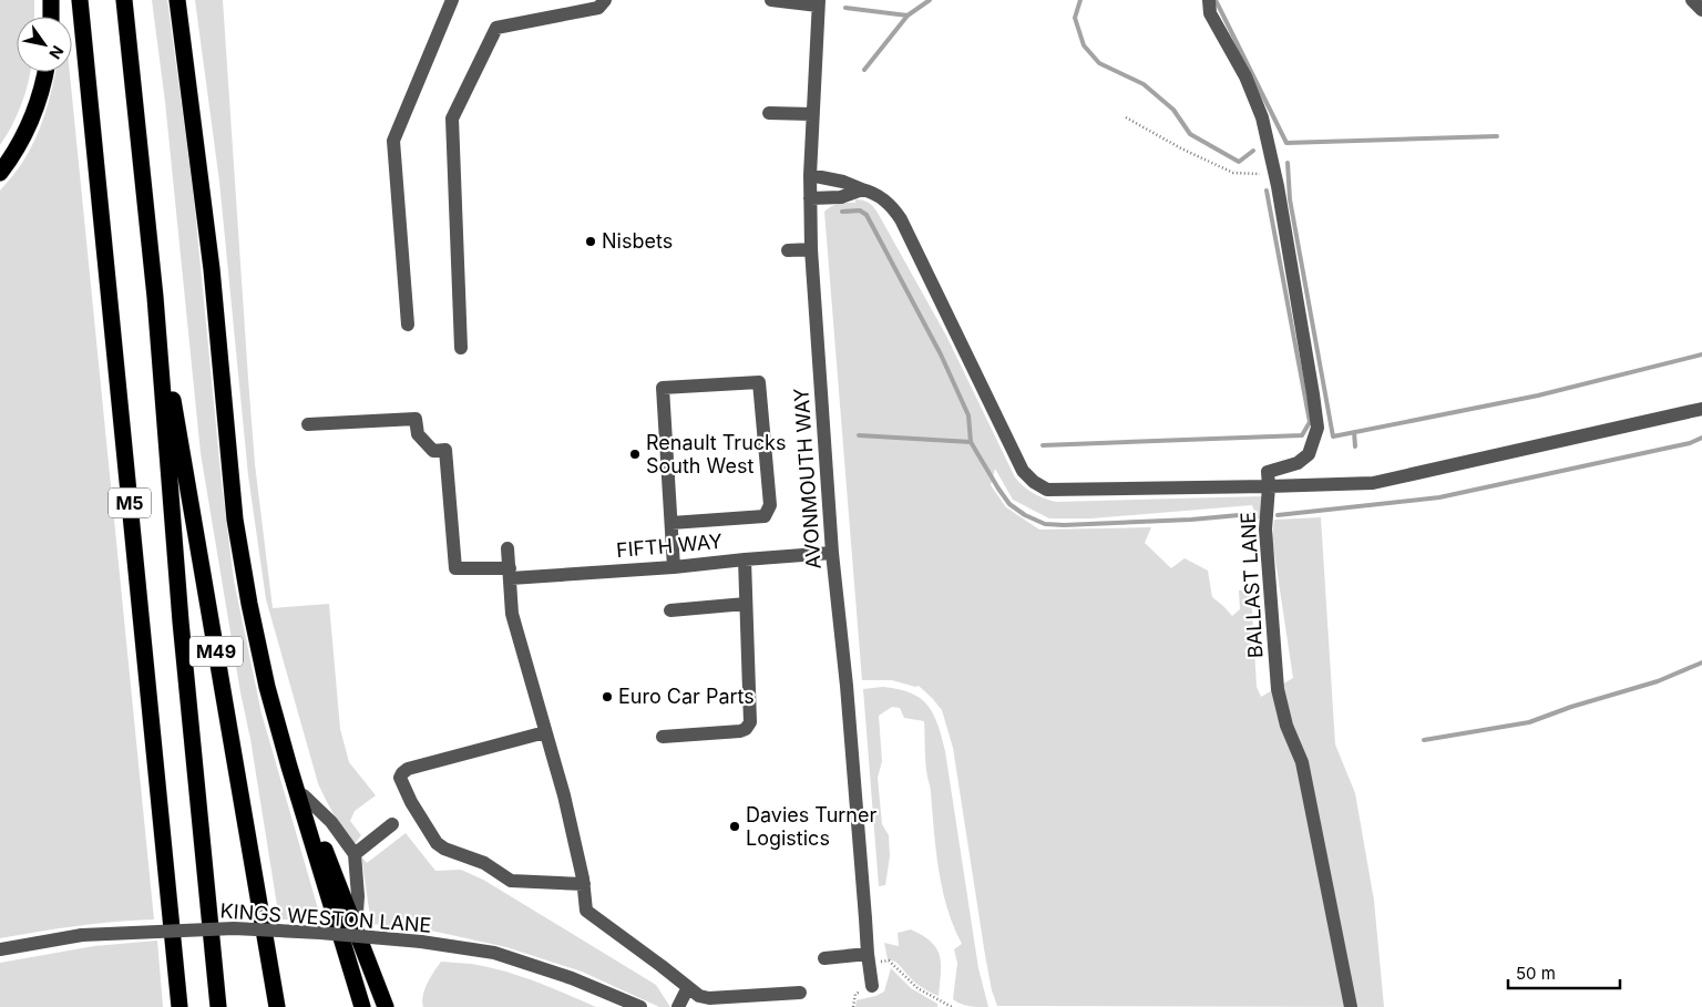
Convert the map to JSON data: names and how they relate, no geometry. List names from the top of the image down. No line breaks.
{"streets":{"highway":["M5","M49"],"street":["AVONMOUTH WAY","FIFTH WAY","BALLAST LANE","KINGS WESTON LANE"]},"crossings":[["AVONMOUTH WAY","FIFTH WAY"],["M5","M49"]],"places":["Nisbets","Renault Trucks South West","Euro Car Parts","Davies Turner Logistics"],"scale_bar":"50 m","north":"bottom right"}
